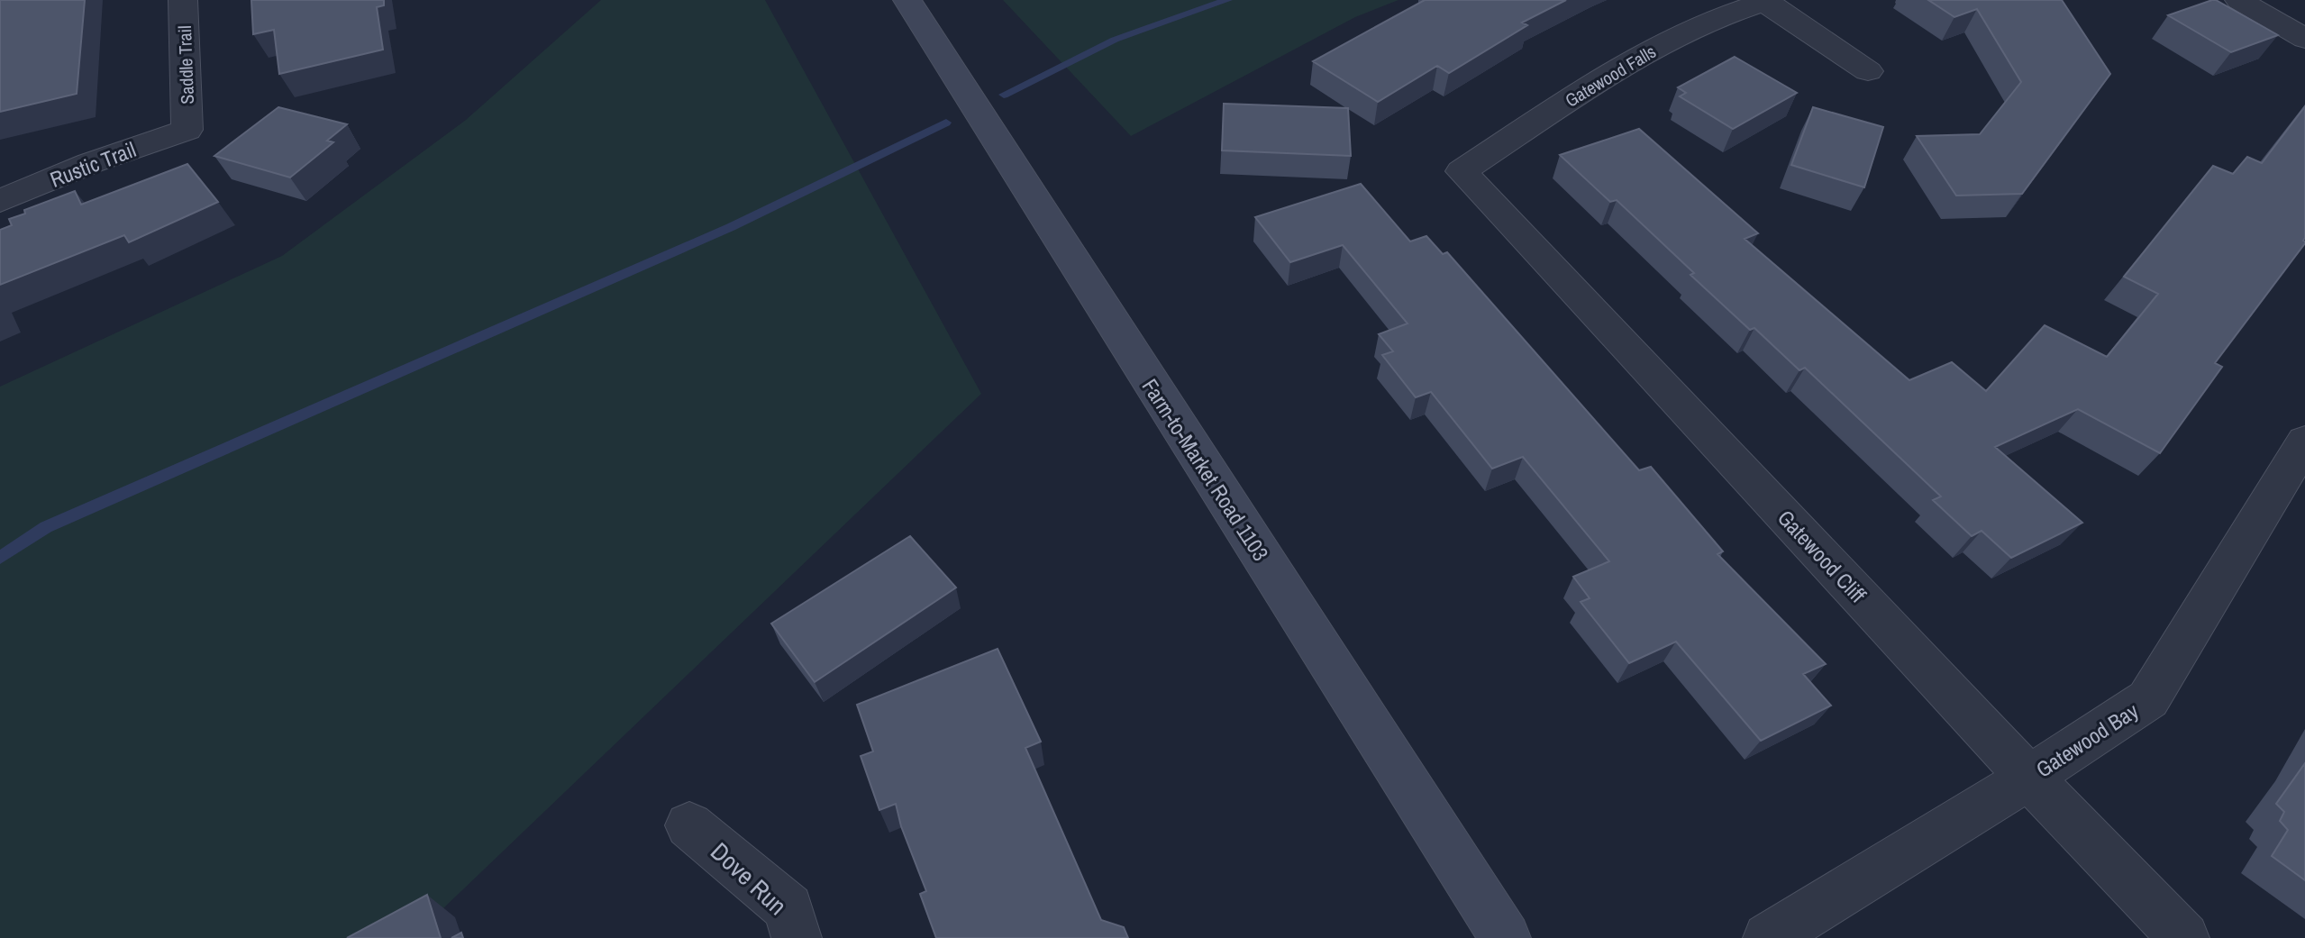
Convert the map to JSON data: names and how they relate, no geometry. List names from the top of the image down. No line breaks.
{"streets":{"main road":["Farm-to-Market Road 1103"],"street":["Saddle Trail","Gatewood Falls","Rustic Trail","Gatewood Cliff","Gatewood Bay","Dove Run"]},"crossings":[["Saddle Trail","Rustic Trail"],["Gatewood Falls","Gatewood Cliff"],["Gatewood Cliff","Gatewood Bay"]]}
